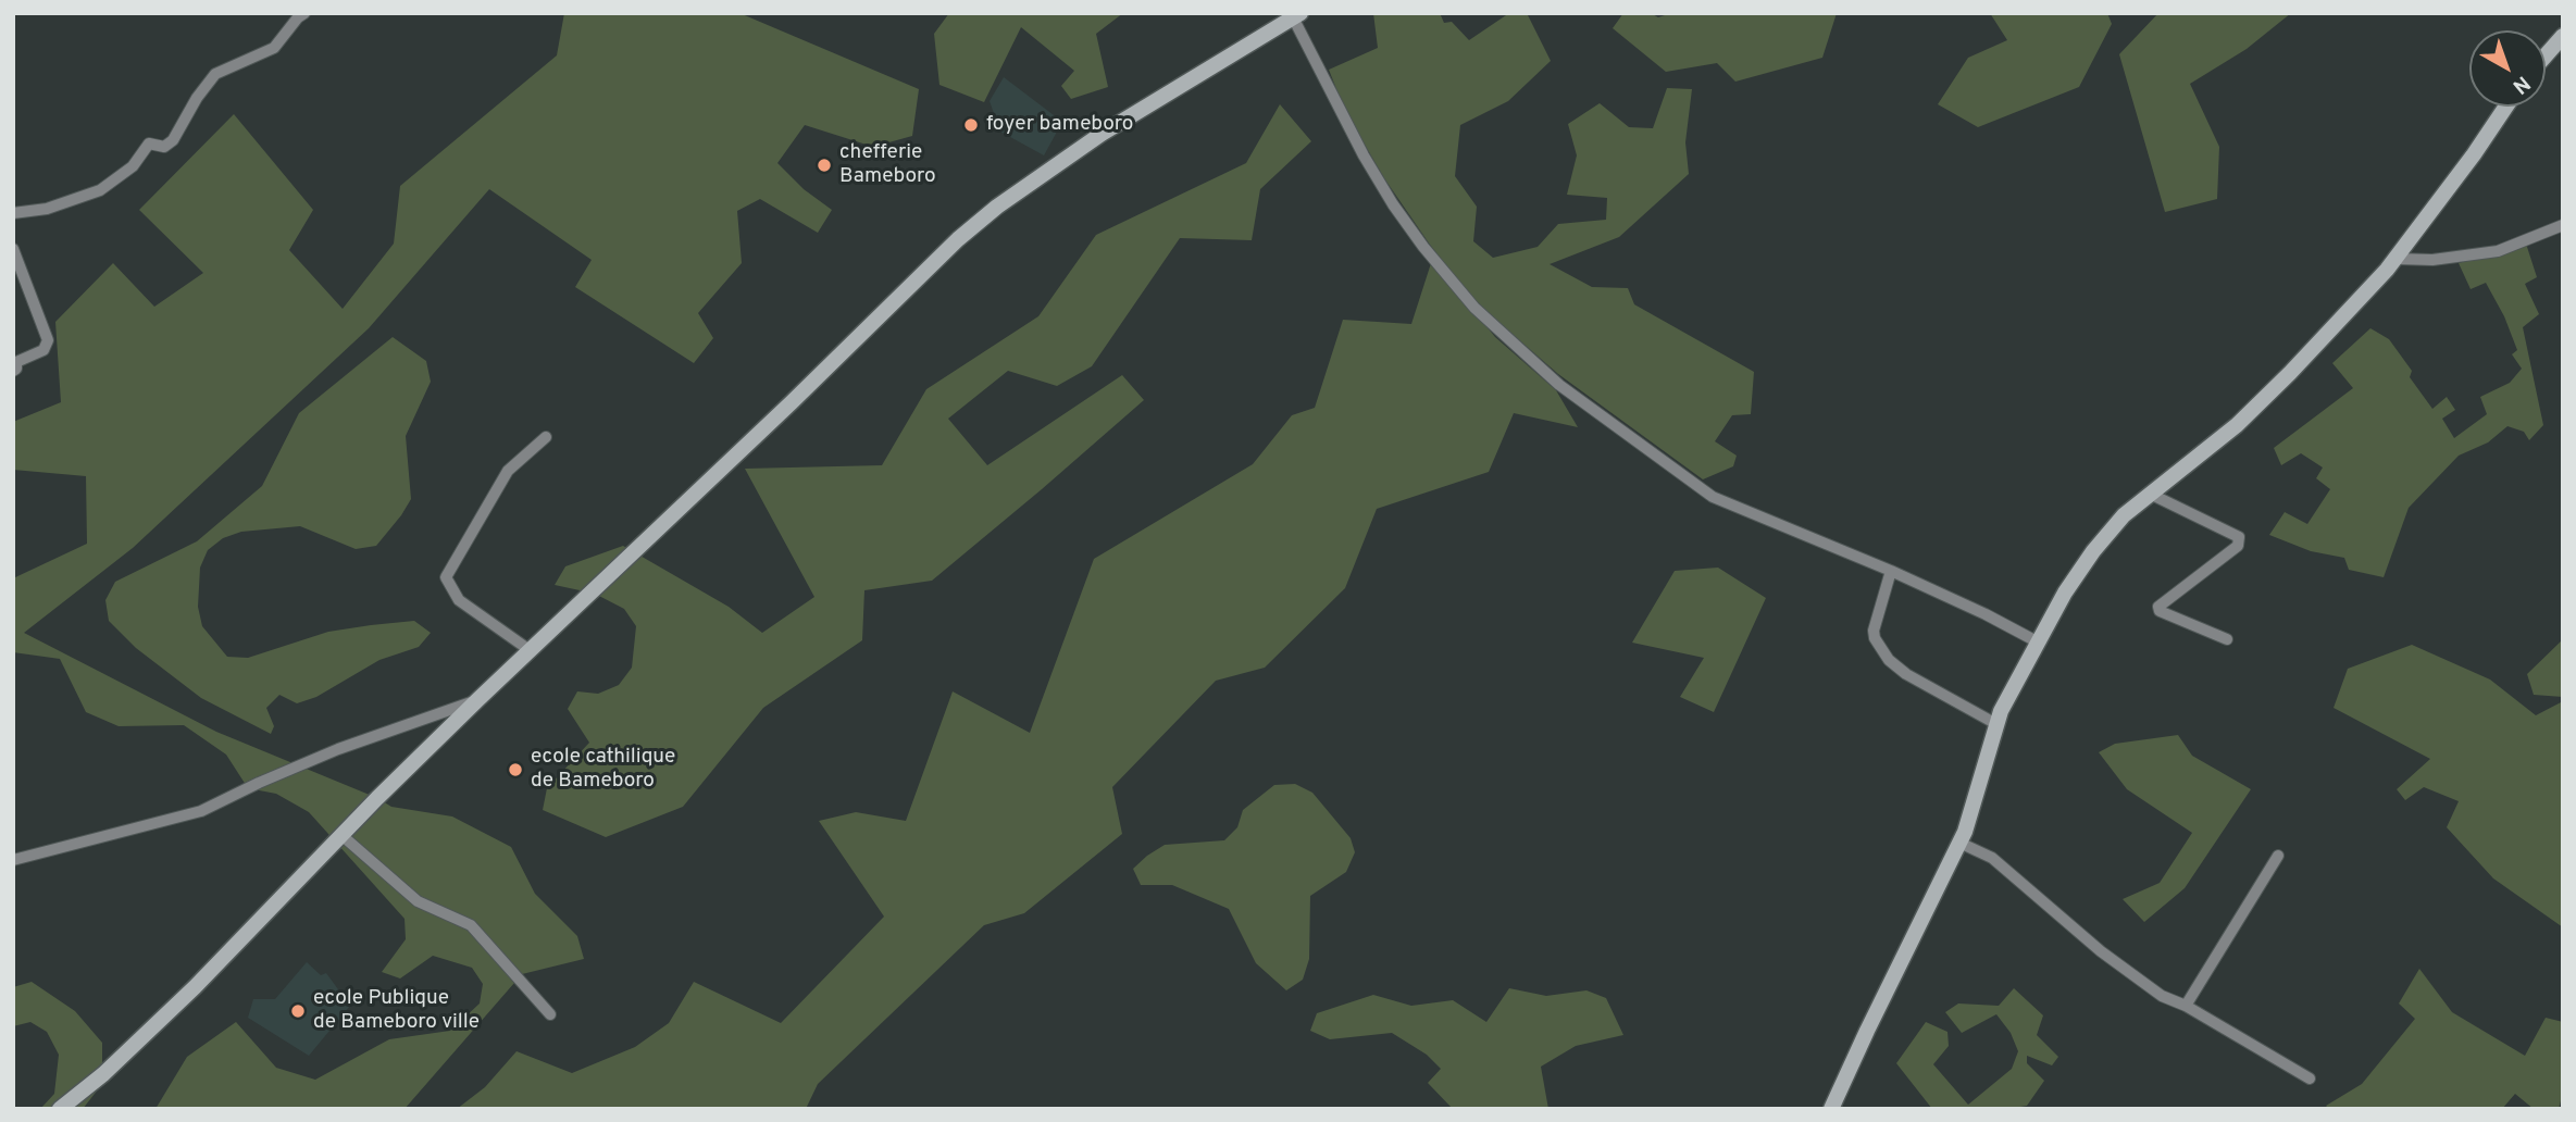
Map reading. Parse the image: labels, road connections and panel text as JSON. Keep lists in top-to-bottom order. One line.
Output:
{"places":["foyer bameboro","chefferie Bameboro","ecole cathilique de Bameboro","ecole Publique de Bameboro ville"],"north":"bottom right"}
